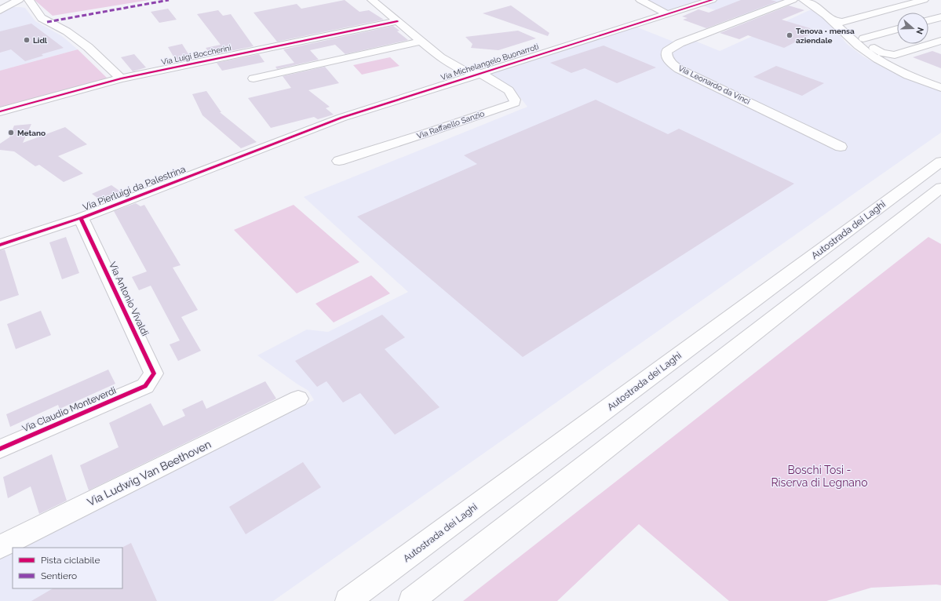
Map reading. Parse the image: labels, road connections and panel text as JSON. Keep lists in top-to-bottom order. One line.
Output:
{"streets":{"main road":["Via Luigi Boccherini","Via Michelangelo Buonarroti","Via Leonardo da Vinci","Via Raffaello Sanzio","Via Pierluigi da Palestrina","Autostrada dei Laghi","Via Antonio Vivaldi","Via Claudio Monteverdi","Via Ludwig Van Beethoven"]},"crossings":[["Via Michelangelo Buonarroti","Via Raffaello Sanzio"],["Via Michelangelo Buonarroti","Via Pierluigi da Palestrina"],["Via Pierluigi da Palestrina","Via Antonio Vivaldi"],["Via Antonio Vivaldi","Via Claudio Monteverdi"]],"parks":["Boschi Tosi - Riserva di Legnano"],"places":["Tenova • mensa aziendale","Lidl","Metano"],"legend":["Pista ciclabile","Sentiero"],"north":"right"}
